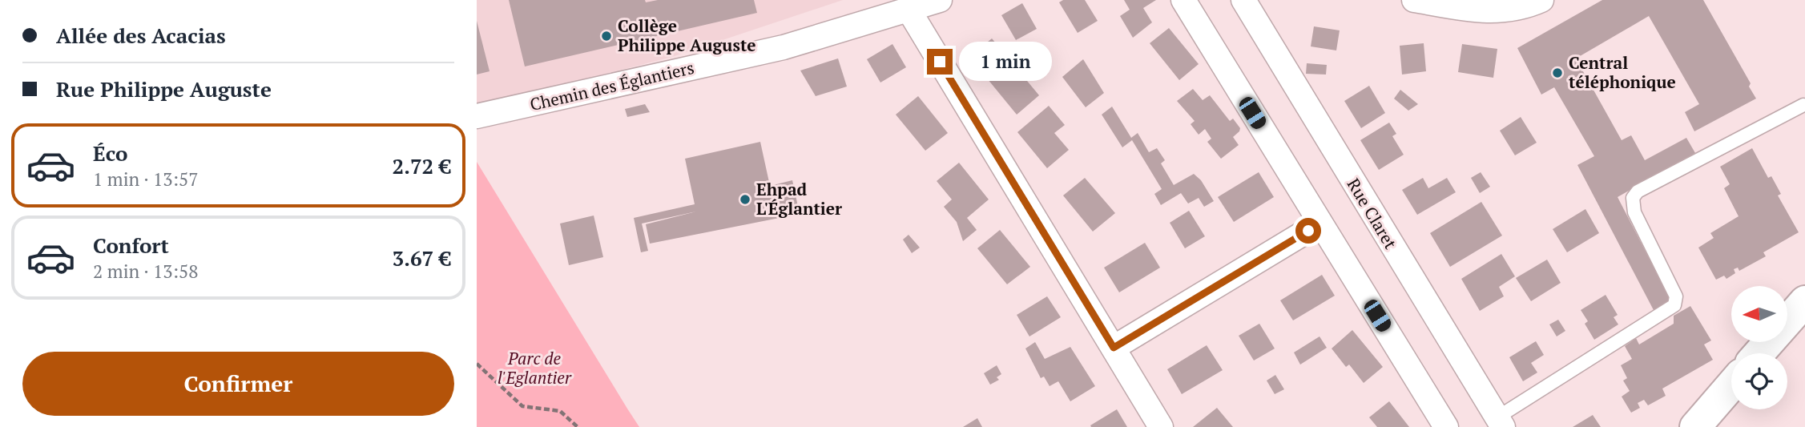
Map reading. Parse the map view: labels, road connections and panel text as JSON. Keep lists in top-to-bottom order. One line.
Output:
{"streets":{"street":["Chemin des Églantiers","Rue Claret"]},"parks":["Parc de l'Eglantier"],"places":["Collège Philippe Auguste","Central téléphonique","Ehpad L'Églantier"],"north":"left","page":{"banner":["Allée des Acacias","Rue Philippe Auguste"],"bubble":"1 min","list":[{"name":"Éco","note":"1 min · 13:57","value":"2.72 €"},{"name":"Confort","note":"2 min · 13:58","value":"3.67 €"}],"buttons":"Confirmer"}}
